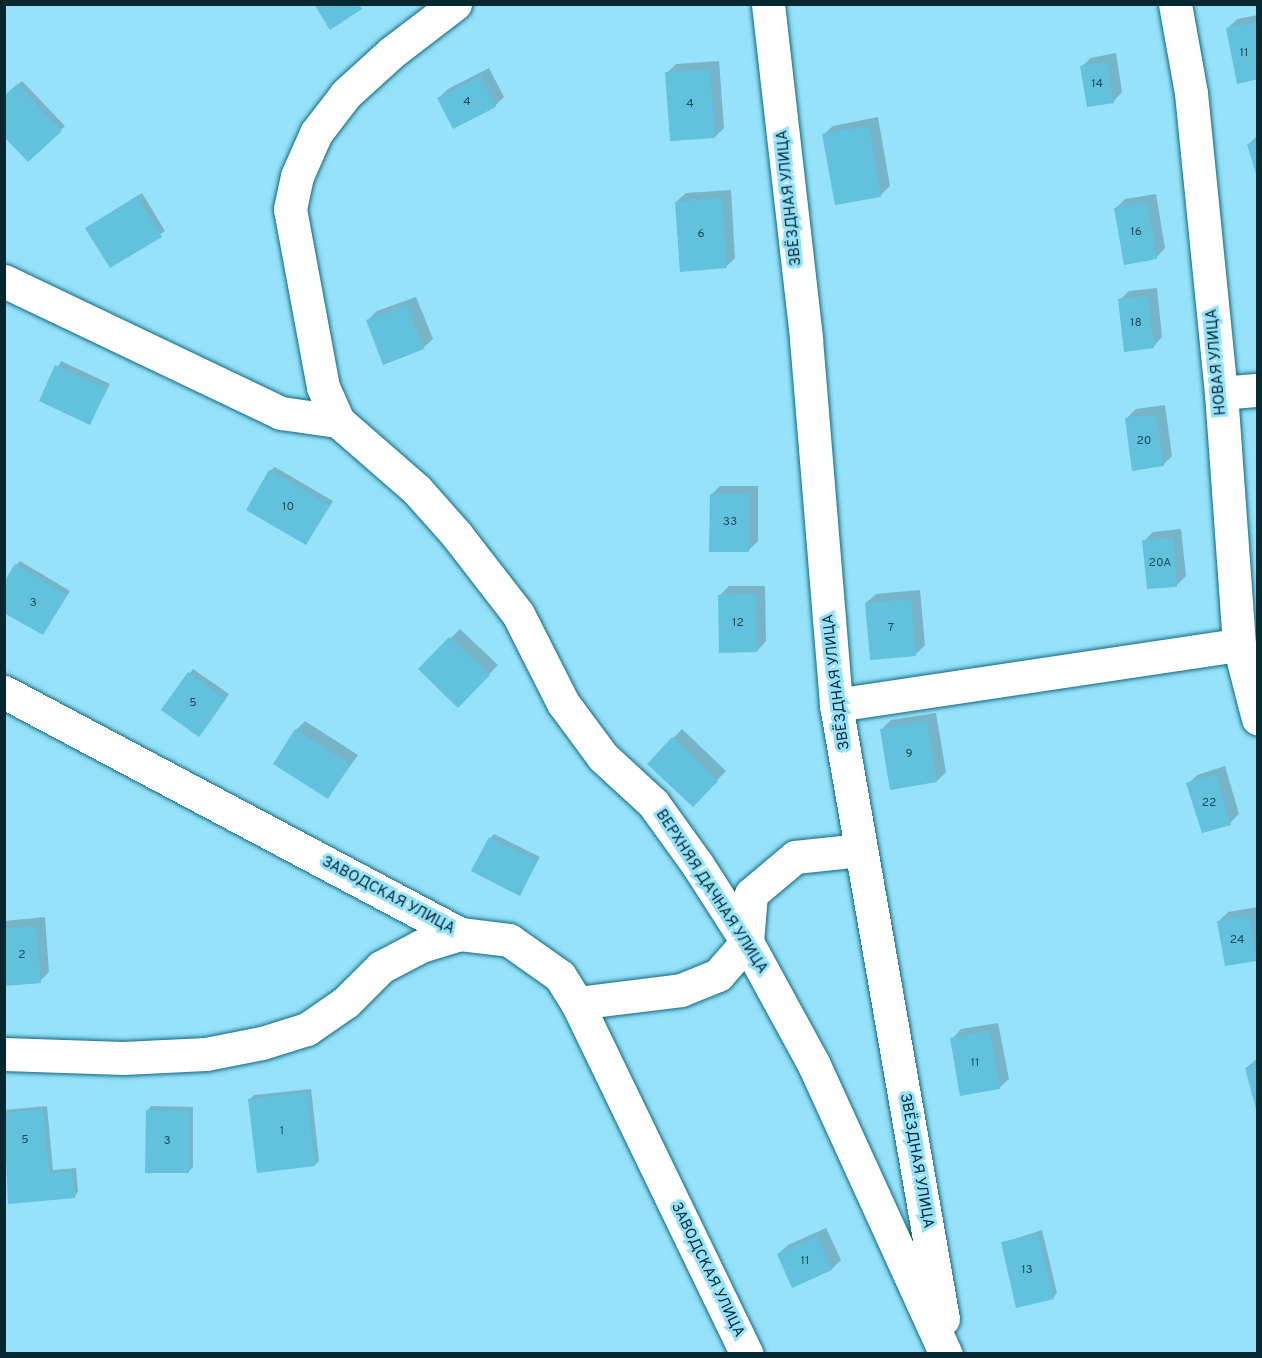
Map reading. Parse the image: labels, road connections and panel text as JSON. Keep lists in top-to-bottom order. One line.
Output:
{"streets":{"street":["ЗВЁЗДНАЯ УЛИЦА","НОВАЯ УЛИЦА","ВЕРХНЯЯ ДАЧНАЯ УЛИЦА","ЗАВОДСКАЯ УЛИЦА"]},"crossings":[["ЗВЁЗДНАЯ УЛИЦА","ВЕРХНЯЯ ДАЧНАЯ УЛИЦА"]],"house_numbers":["11","14","4","4","16","6","18","20","10","33","20А","3","12","7","5","9","22","24","2","11","1","5","3","11","13"]}
